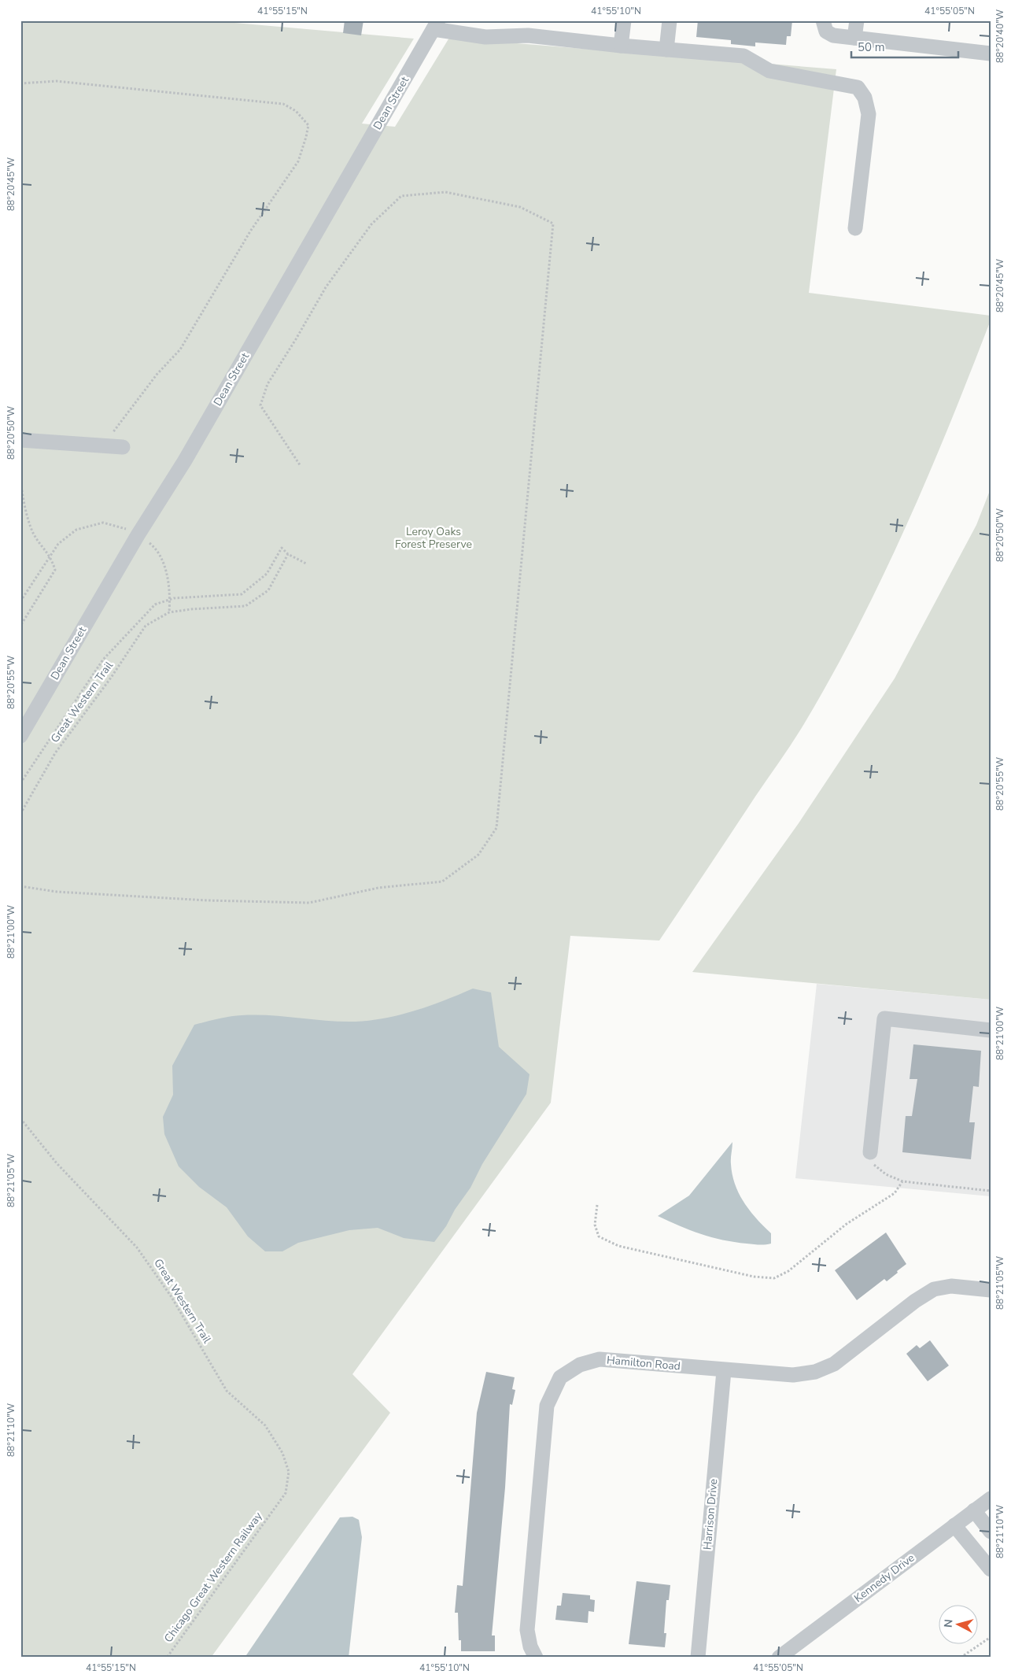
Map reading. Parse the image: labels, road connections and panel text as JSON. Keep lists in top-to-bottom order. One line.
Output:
{"streets":{"street":["Dean Street","Hamilton Road","Harrison Drive","Kennedy Drive"],"path":["Great Western Trail","Chicago Great Western Railway"]},"crossings":[["Great Western Trail","Chicago Great Western Railway"],["Hamilton Road","Harrison Drive"]],"parks":["Leroy Oaks Forest Preserve"],"scale_bar":"50 m","north":"left","coordinates":["41°55'15\"N","41°55'10\"N","41°55'05\"N","88°20'40\"W","88°20'45\"W","88°20'50\"W","88°20'55\"W","88°21'00\"W","88°21'05\"W","88°21'10\"W"]}
